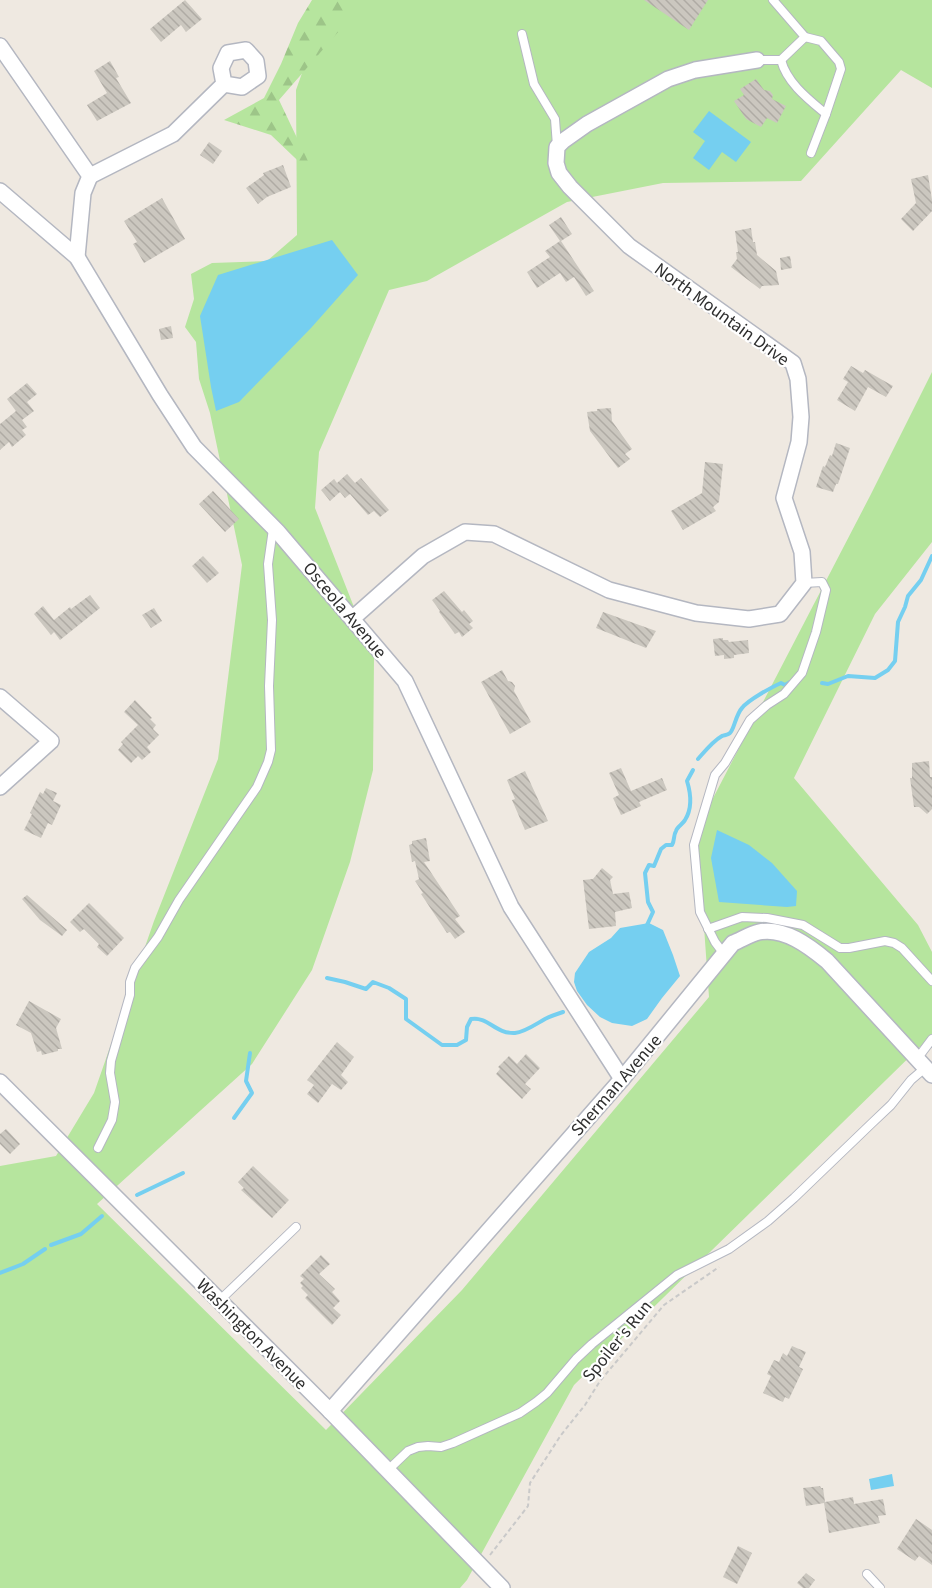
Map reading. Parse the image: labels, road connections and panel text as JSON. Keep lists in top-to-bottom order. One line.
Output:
{"streets":{"street":["North Mountain Drive","Osceola Avenue","Sherman Avenue","Washington Avenue"],"path":["Spoiler's Run"]},"crossings":[["Osceola Avenue","Sherman Avenue"],["Sherman Avenue","Washington Avenue"],["Washington Avenue","Spoiler's Run"]]}
